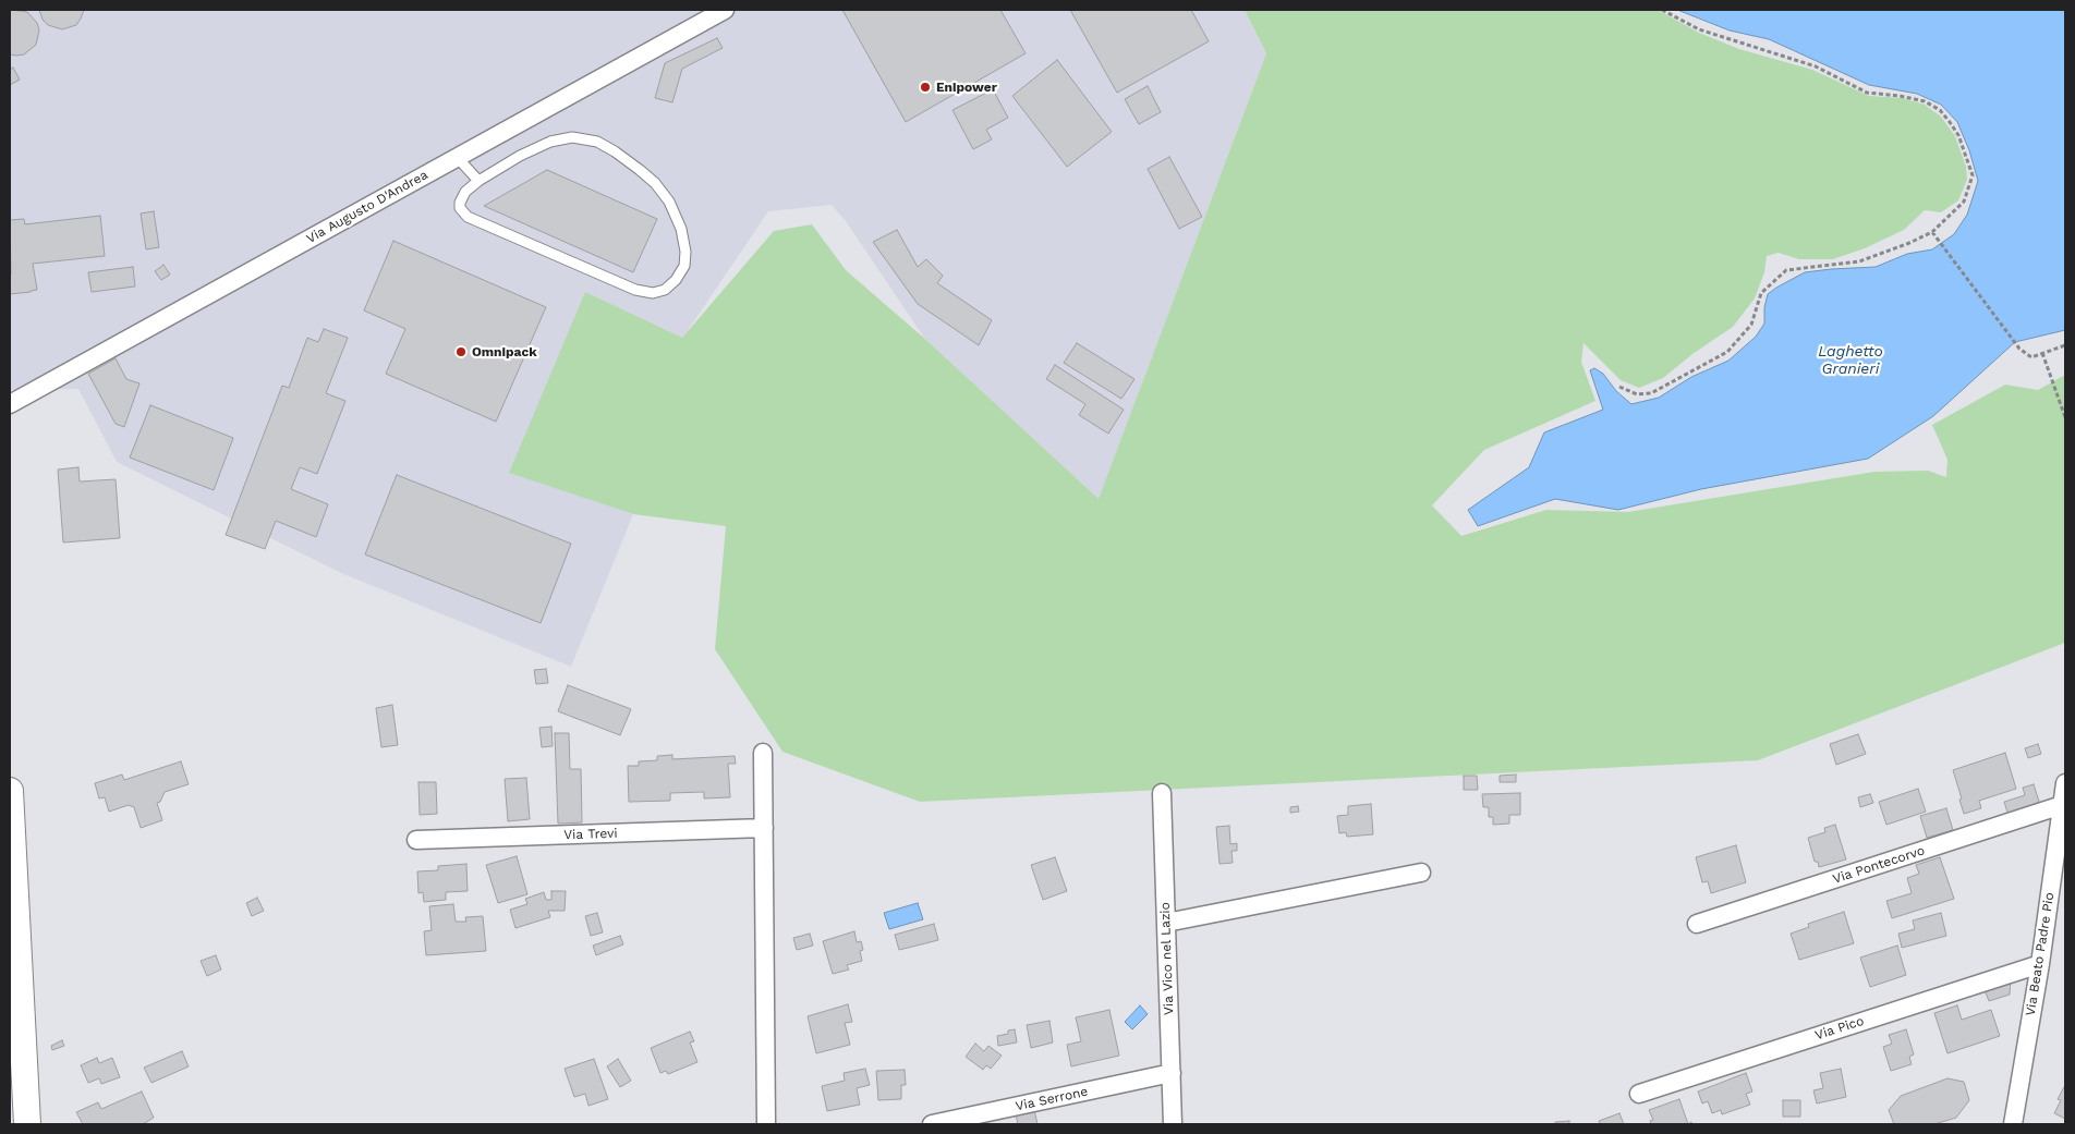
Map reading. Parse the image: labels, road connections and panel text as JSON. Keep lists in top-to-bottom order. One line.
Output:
{"streets":{"street":["Via Augusto D'Andrea","Via Trevi","Via Pontecorvo","Via Beato Padre Pio","Via Vico nel Lazio","Via Pico","Via Serrone"]},"crossings":[["Via Pontecorvo","Via Beato Padre Pio"],["Via Beato Padre Pio","Via Pico"],["Via Vico nel Lazio","Via Serrone"]],"water":["Laghetto Granieri"],"places":["Enipower","Omnipack"]}
